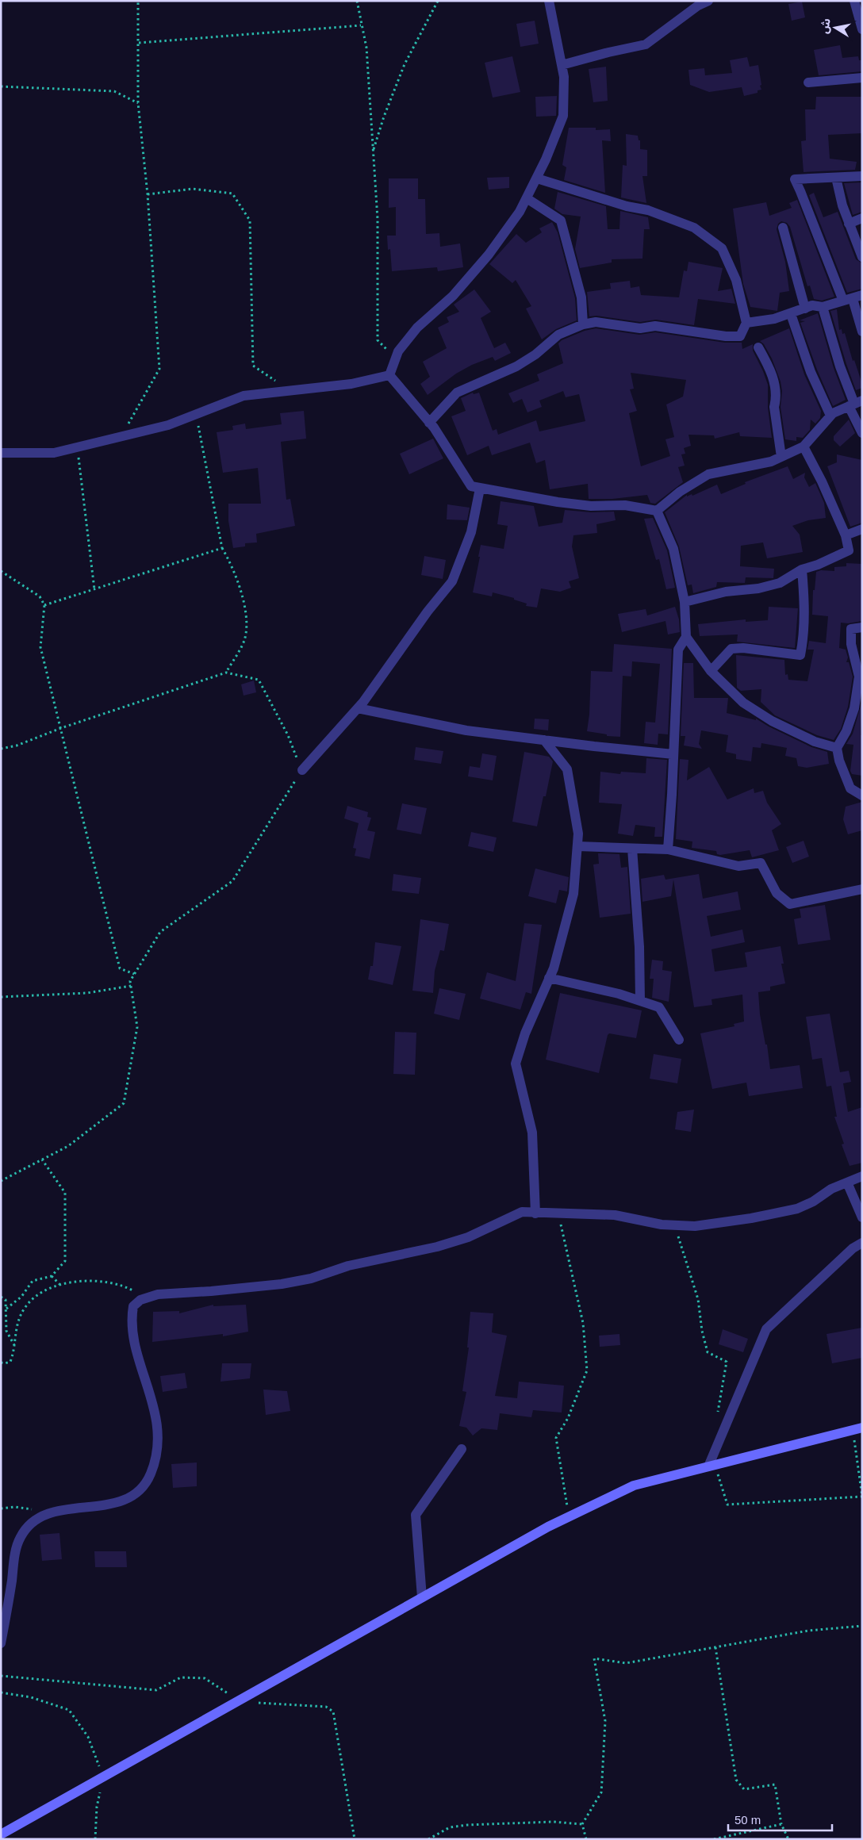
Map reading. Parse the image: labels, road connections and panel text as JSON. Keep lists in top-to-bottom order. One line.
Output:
{"scale_bar":"50 m","north":"left"}
